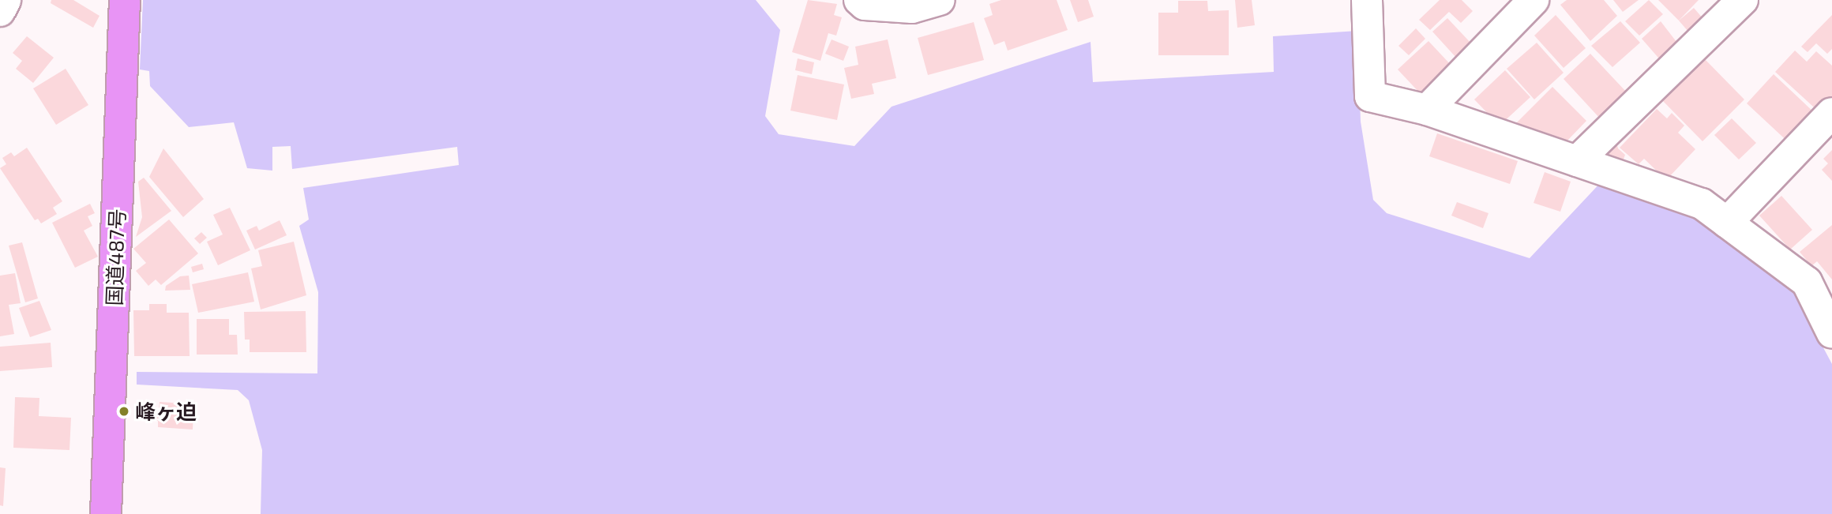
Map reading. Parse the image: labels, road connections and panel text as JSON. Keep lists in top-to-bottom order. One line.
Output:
{"streets":{"highway":["国道487号"]},"places":["峰ヶ迫"]}
